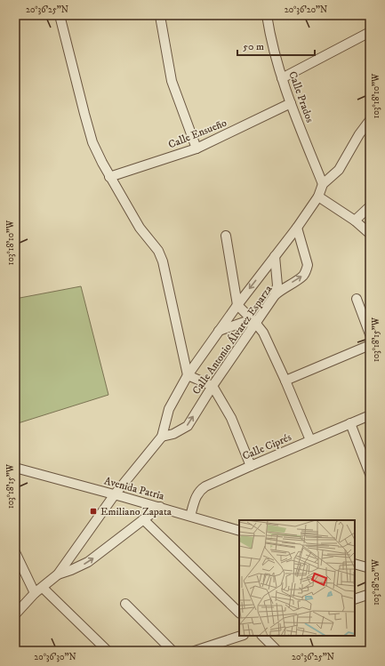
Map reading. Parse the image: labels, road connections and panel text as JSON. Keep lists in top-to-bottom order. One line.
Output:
{"streets":{"street":["Calle Prados","Calle Ensueño","Calle Antonio Álvarez Esparza","Calle Ciprés","Avenida Patria"]},"crossings":[["Calle Prados","Calle Ensueño"],["Calle Prados","Calle Antonio Álvarez Esparza"],["Calle Antonio Álvarez Esparza","Avenida Patria"],["Calle Ciprés","Avenida Patria"]],"places":{"transit":["Emiliano Zapata"]},"scale_bar":"50 m","coordinates":["20°36'25\"N","20°36'20\"N","103°18'10\"W","103°18'15\"W","103°18'20\"W","20°36'30\"N"]}
